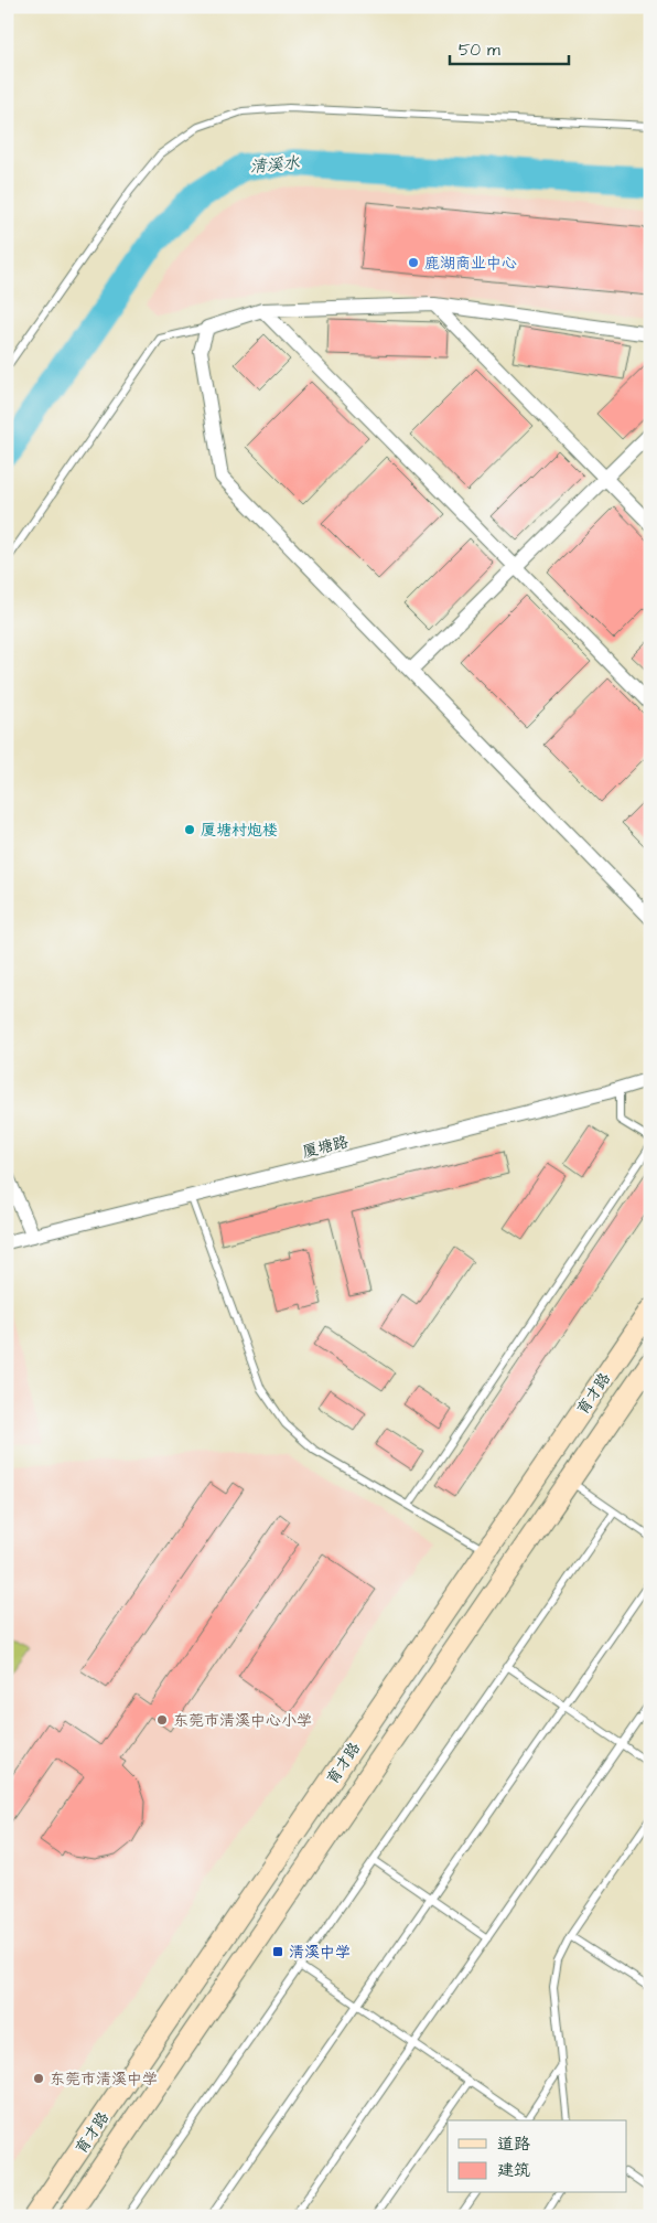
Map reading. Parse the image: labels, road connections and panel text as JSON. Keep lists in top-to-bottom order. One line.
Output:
{"streets":{"main road":["育才路"],"street":["厦塘路"]},"water":["清溪水"],"places":{"other":["鹿湖商业中心","厦塘村炮楼","东莞市清溪中心小学","东莞市清溪中学"],"transit":["清溪中学"]},"legend":["道路","建筑"],"scale_bar":"50 m"}
